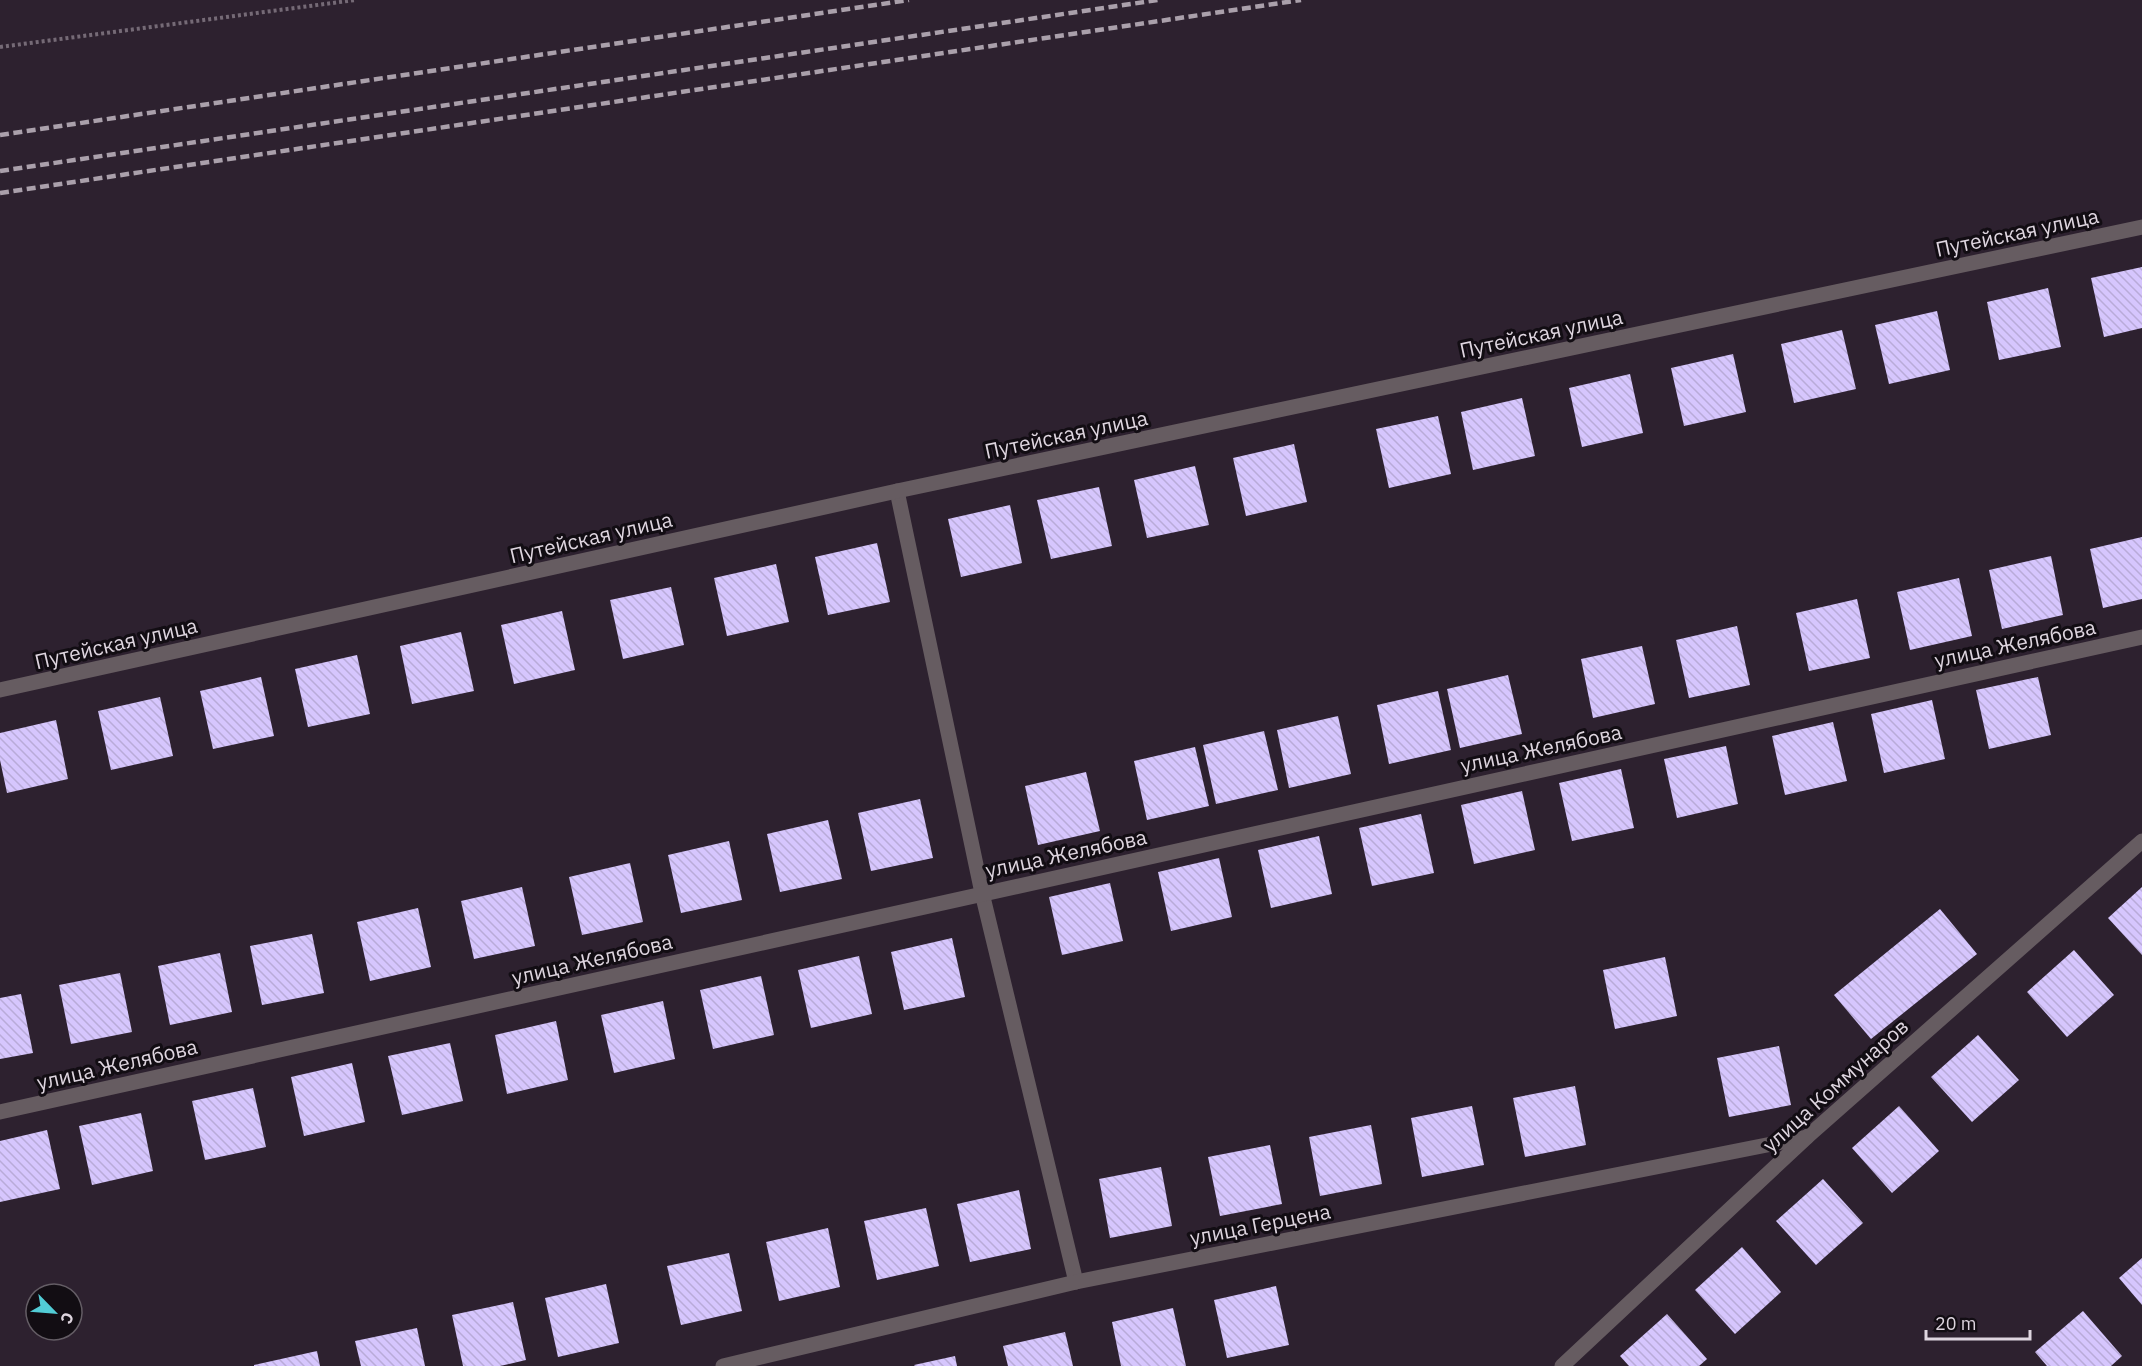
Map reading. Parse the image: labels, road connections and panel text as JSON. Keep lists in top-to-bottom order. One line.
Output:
{"streets":{"street":["Путейская улица","улица Желябова","улица Коммунаров","улица Герцена"]},"crossings":[["улица Коммунаров","улица Герцена"]],"scale_bar":"20 m","north":"bottom right"}
